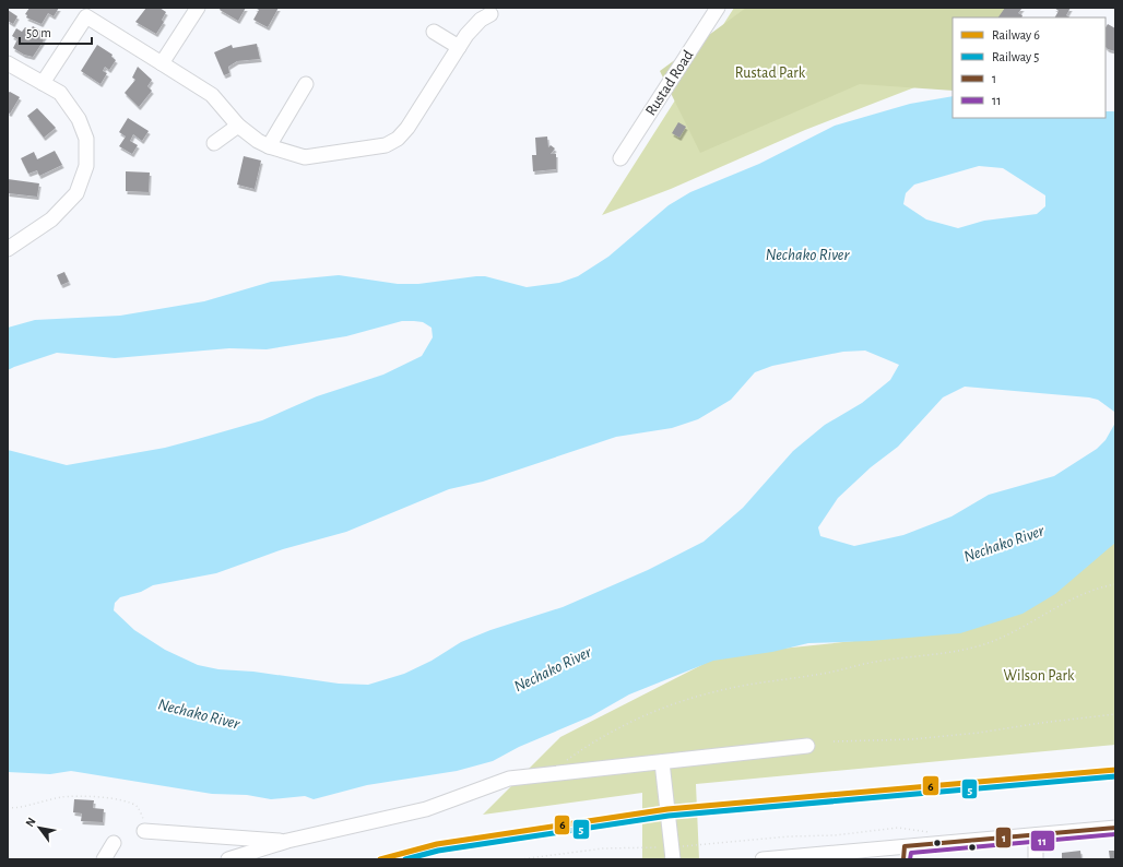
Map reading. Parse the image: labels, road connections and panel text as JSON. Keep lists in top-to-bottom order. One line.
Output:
{"streets":{"street":["Rustad Road"]},"water":["Nechako River"],"parks":["Rustad Park","Wilson Park"],"lines":["rail line 6","rail line 5","transit line 1","transit line 11"],"legend":["Railway 6","Railway 5","1","11"],"scale_bar":"50 m","north":"top left"}
